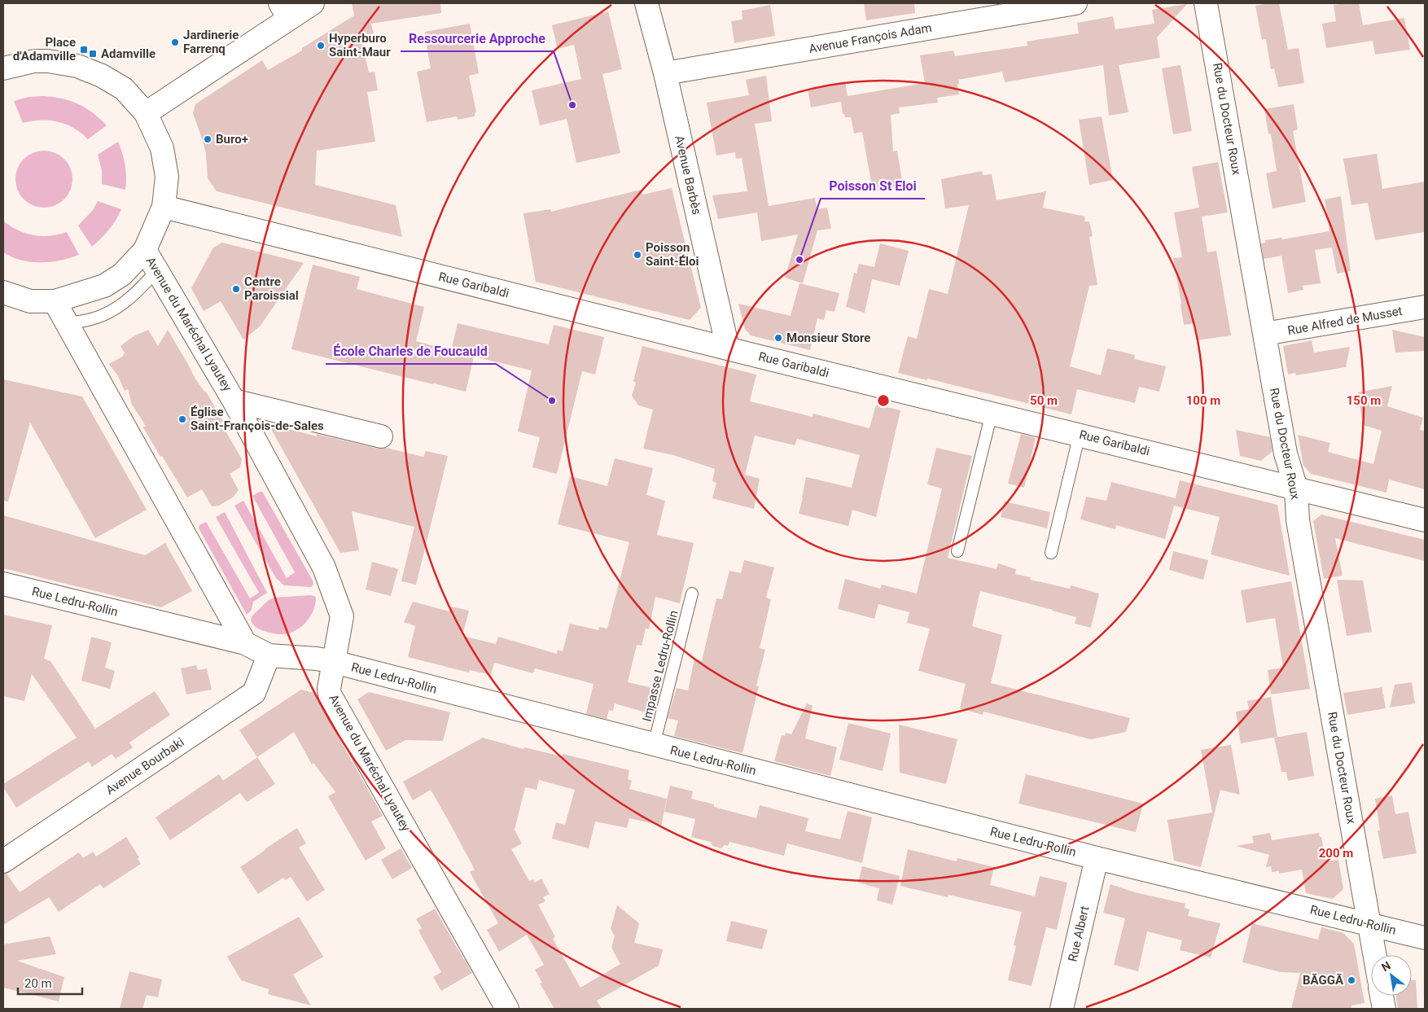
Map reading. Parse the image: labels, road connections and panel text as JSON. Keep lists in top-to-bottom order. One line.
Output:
{"streets":{"street":["Avenue François Adam","Rue du Docteur Roux","Avenue Barbès","Rue Garibaldi","Rue Alfred de Musset","Avenue du Maréchal Lyautey","Rue Ledru-Rollin","Avenue Bourbaki","Rue Albert"],"lane":["Impasse Ledru-Rollin"]},"crossings":[["Avenue François Adam","Avenue Barbès"],["Rue du Docteur Roux","Rue Garibaldi"],["Rue du Docteur Roux","Rue Alfred de Musset"],["Rue du Docteur Roux","Rue Ledru-Rollin"],["Avenue Barbès","Rue Garibaldi"],["Avenue du Maréchal Lyautey","Rue Ledru-Rollin"],["Rue Ledru-Rollin","Impasse Ledru-Rollin"],["Rue Ledru-Rollin","Avenue Bourbaki"],["Rue Ledru-Rollin","Rue Albert"]],"places":{"other":["Jardinerie Farrenq","Hyperburo Saint-Maur","Ressourcerie Approche","Buro+","Poisson Saint-Éloi","Poisson St Eloi","Centre Paroissial","Monsieur Store","École Charles de Foucauld","Église Saint-François-de-Sales","BĀGGĀ"],"transit":["Place d'Adamville","Adamville"]},"scale_bar":"20 m","north":"top left","rings":["50 m","100 m","150 m","200 m"]}
